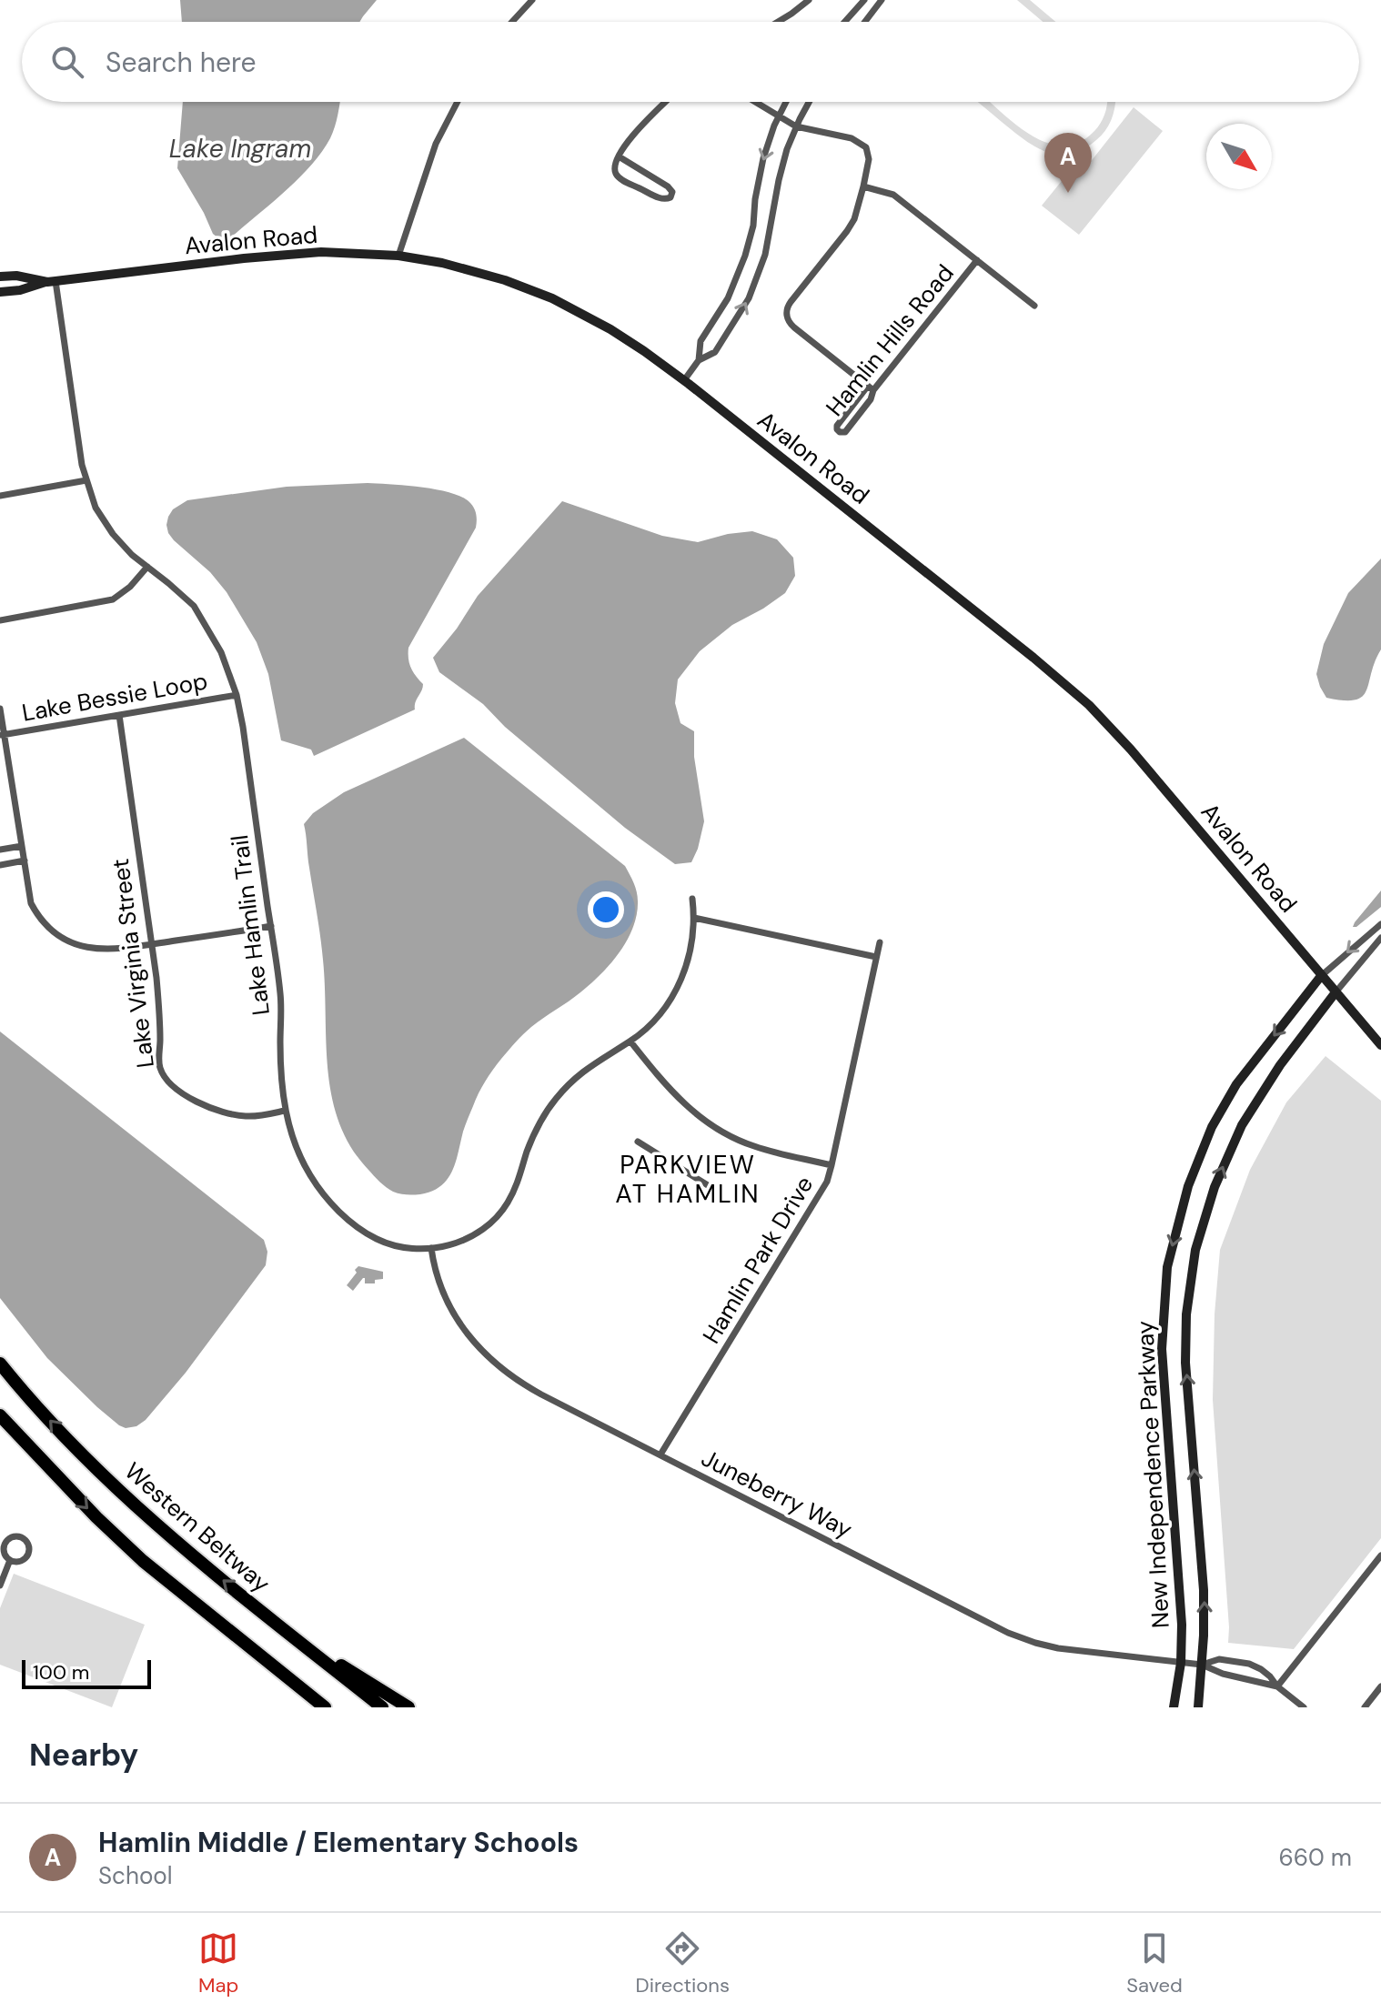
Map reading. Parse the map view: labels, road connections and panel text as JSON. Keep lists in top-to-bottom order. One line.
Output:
{"streets":{"highway":["Western Beltway"],"main road":["Avalon Road","New Independence Parkway"],"street":["Hamlin Hills Road","Lake Bessie Loop","Lake Hamlin Trail","Lake Virginia Street","Hamlin Park Drive","Juneberry Way"]},"crossings":[["Avalon Road","Lake Hamlin Trail"],["Avalon Road","New Independence Parkway"],["Lake Bessie Loop","Lake Hamlin Trail"],["Lake Bessie Loop","Lake Virginia Street"],["Lake Hamlin Trail","Lake Virginia Street"],["Lake Hamlin Trail","Juneberry Way"],["Hamlin Park Drive","Juneberry Way"],["New Independence Parkway","Juneberry Way"]],"districts":["PARKVIEW AT HAMLIN"],"water":["Lake Ingram"],"scale_bar":"100 m","north":"bottom right","page":{"search":"Search here","pins":"A","scale":"100 m","heading":"Nearby","list":[{"mark":"A","name":"Hamlin Middle / Elementary Schools","note":"School","value":"660 m"}],"nav":["Map","Directions","Saved"]}}
